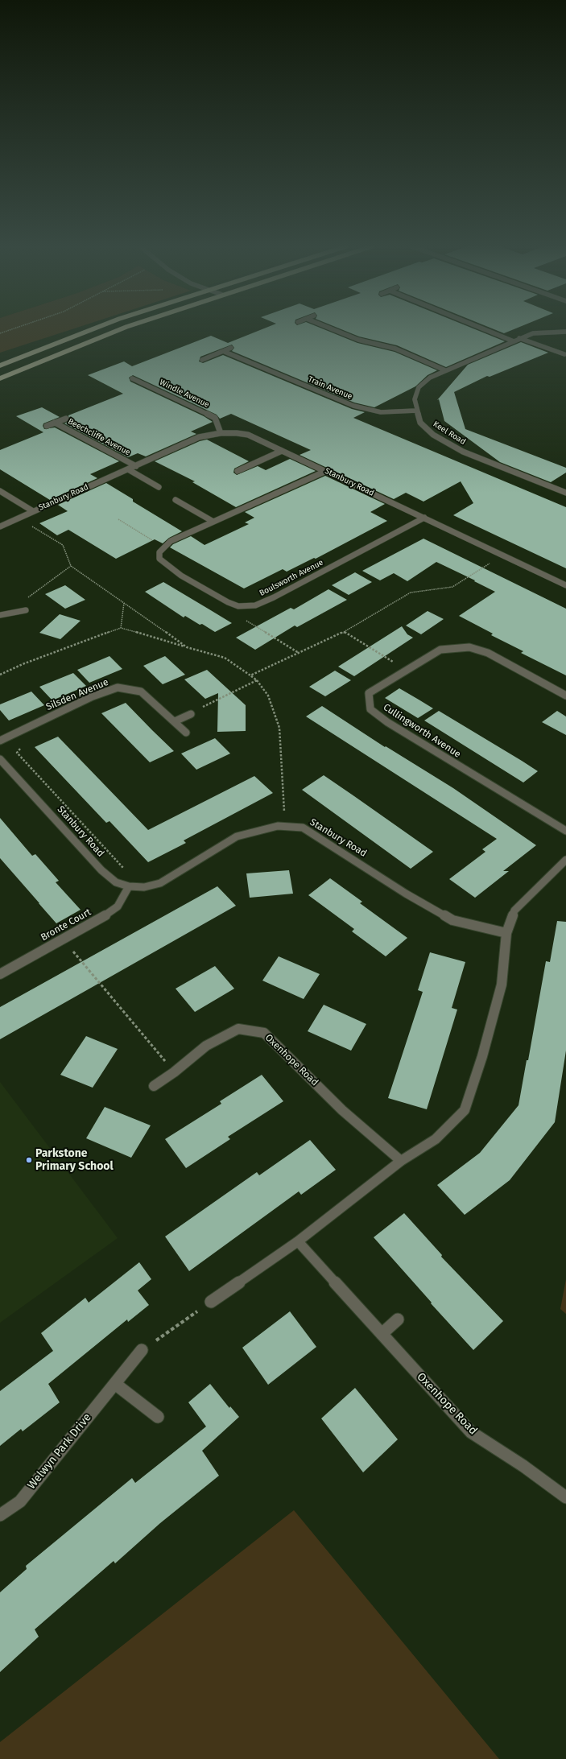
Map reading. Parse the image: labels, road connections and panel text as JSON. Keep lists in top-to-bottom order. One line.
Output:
{"streets":{"street":["Train Avenue","Windle Avenue","Keel Road","Beechcliffe Avenue","Stanbury Road","Boulsworth Avenue","Silsden Avenue","Cullingworth Avenue","Bronte Court","Oxenhope Road","Welwyn Park Drive"]},"crossings":[["Train Avenue","Keel Road"],["Windle Avenue","Stanbury Road"],["Beechcliffe Avenue","Stanbury Road"],["Stanbury Road","Boulsworth Avenue"],["Stanbury Road","Bronte Court"]],"places":["Parkstone Primary School"]}
